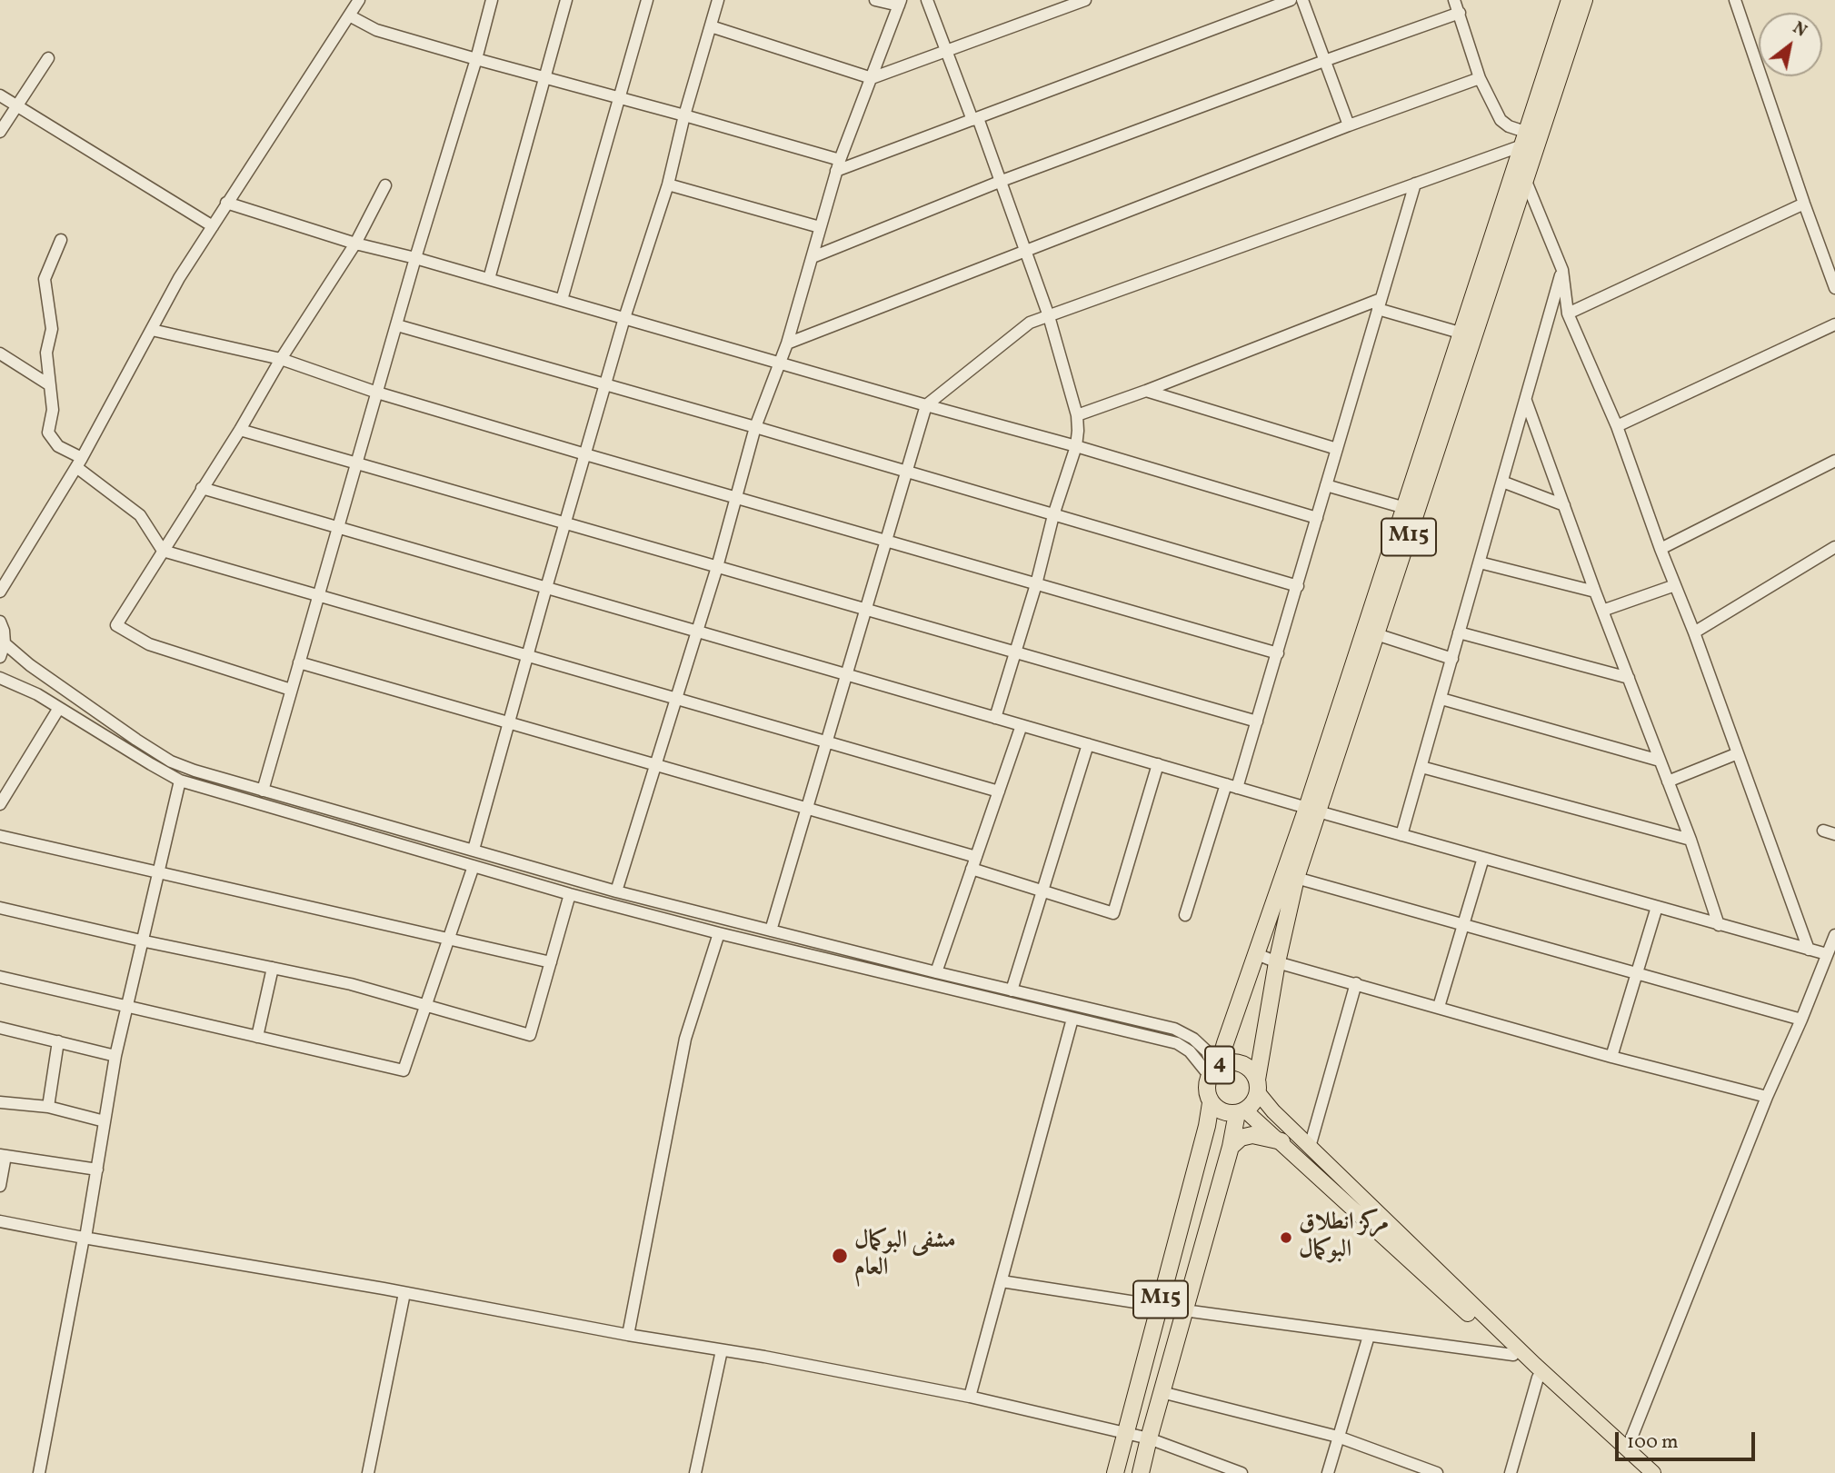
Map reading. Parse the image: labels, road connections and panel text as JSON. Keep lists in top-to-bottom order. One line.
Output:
{"streets":{"highway":["M15","4"]},"crossings":[["M15","4"]],"places":["مركز انطلاق البوكمال","مشفى البوكمال العام"],"scale_bar":"100 m","north":"top right"}
